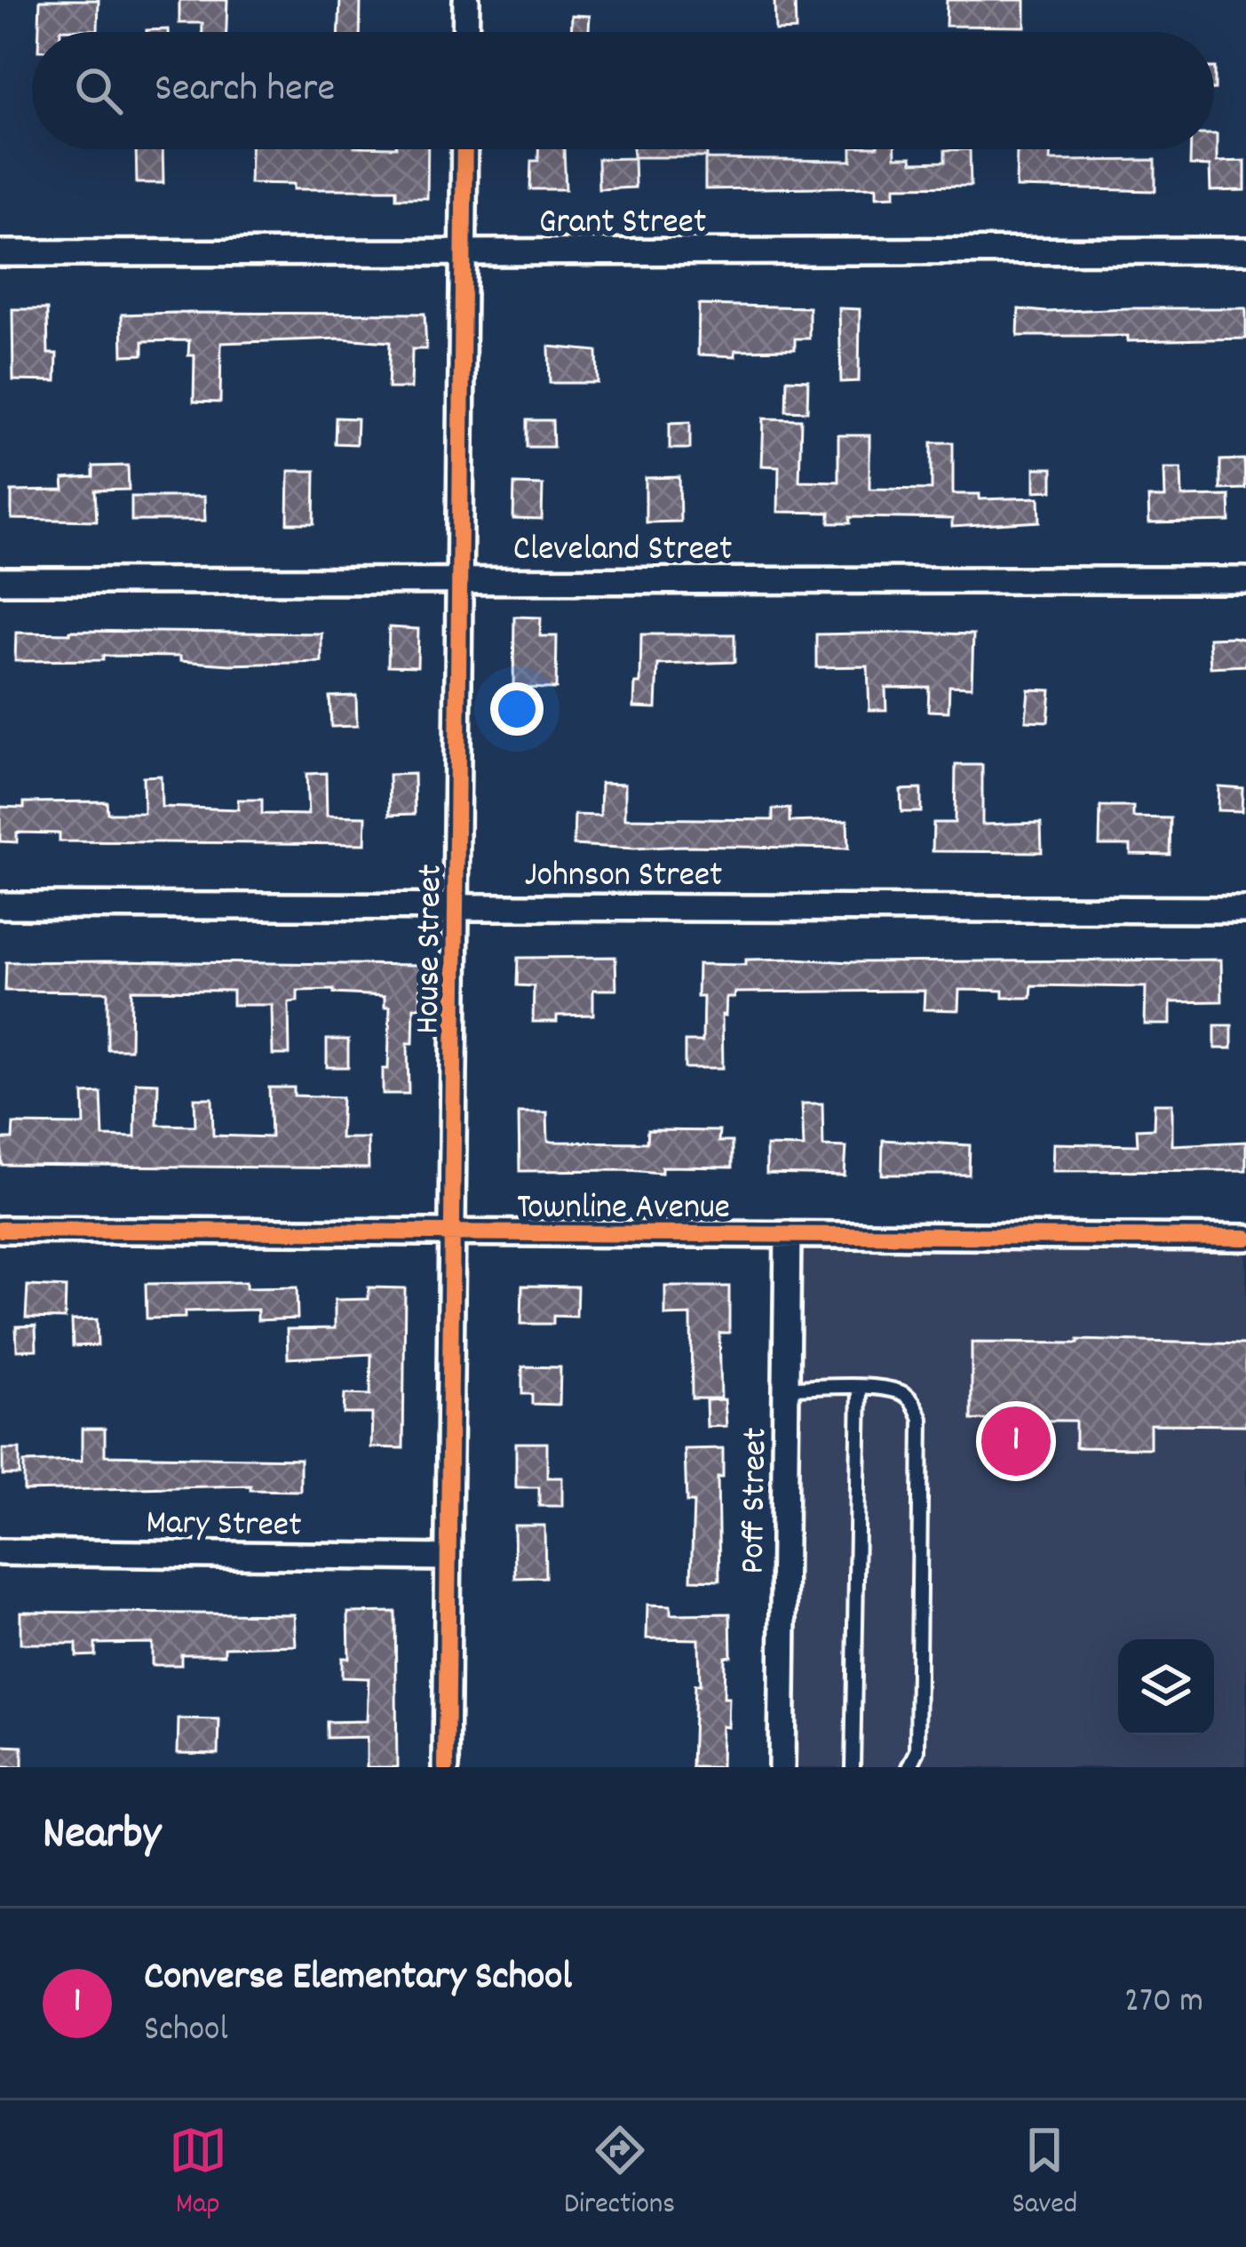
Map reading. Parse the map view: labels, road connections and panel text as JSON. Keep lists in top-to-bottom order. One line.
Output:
{"streets":{"street":["Grant Street","Cleveland Street","Johnson Street","House Street","Townline Avenue","Poff Street","Mary Street"]},"crossings":[["Grant Street","House Street"],["Cleveland Street","House Street"],["Johnson Street","House Street"],["House Street","Townline Avenue"],["House Street","Mary Street"],["Townline Avenue","Poff Street"]],"page":{"search":"Search here","pins":"1","heading":"Nearby","list":[{"mark":"1","name":"Converse Elementary School","note":"School","value":"270 m"}],"nav":["Map","Directions","Saved"]}}
